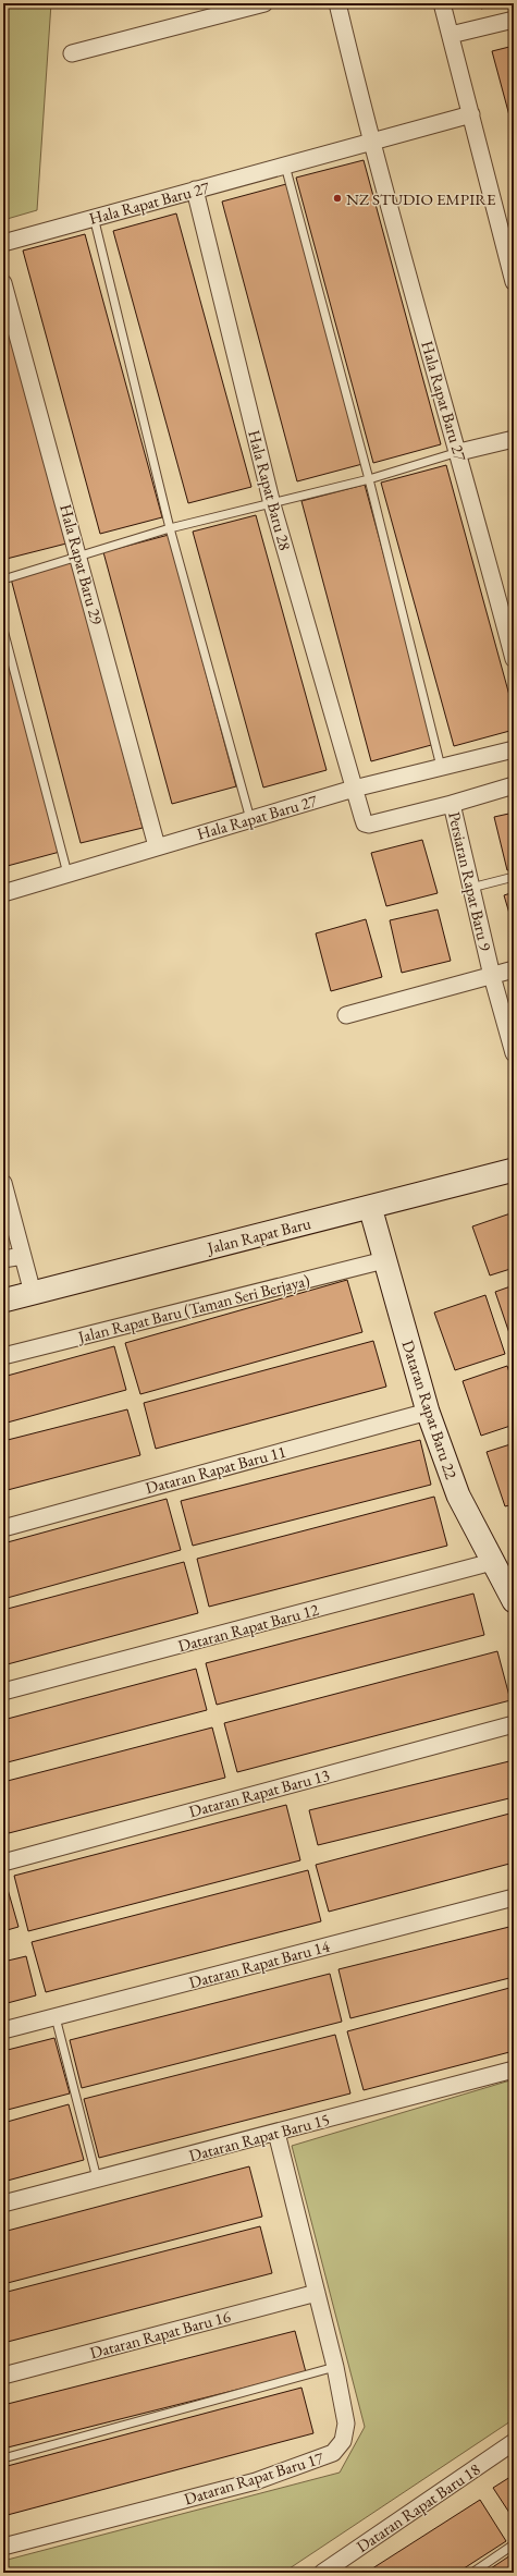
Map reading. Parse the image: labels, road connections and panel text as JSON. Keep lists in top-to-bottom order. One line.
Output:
{"streets":{"street":["Hala Rapat Baru 27","Hala Rapat Baru 28","Hala Rapat Baru 29","Persiaran Rapat Baru 9","Jalan Rapat Baru","Jalan Rapat Baru (Taman Seri Berjaya)","Dataran Rapat Baru 22","Dataran Rapat Baru 11","Dataran Rapat Baru 12","Dataran Rapat Baru 13","Dataran Rapat Baru 14","Dataran Rapat Baru 15","Dataran Rapat Baru 16","Dataran Rapat Baru 17","Dataran Rapat Baru 18"]},"crossings":[["Hala Rapat Baru 27","Hala Rapat Baru 28"],["Hala Rapat Baru 27","Hala Rapat Baru 29"],["Hala Rapat Baru 27","Persiaran Rapat Baru 9"],["Hala Rapat Baru 28","Persiaran Rapat Baru 9"],["Jalan Rapat Baru","Dataran Rapat Baru 22"],["Jalan Rapat Baru (Taman Seri Berjaya)","Dataran Rapat Baru 22"],["Dataran Rapat Baru 22","Dataran Rapat Baru 11"],["Dataran Rapat Baru 22","Dataran Rapat Baru 12"],["Dataran Rapat Baru 15","Dataran Rapat Baru 17"],["Dataran Rapat Baru 16","Dataran Rapat Baru 17"]],"places":["NZ STUDIO EMPIRE"]}
